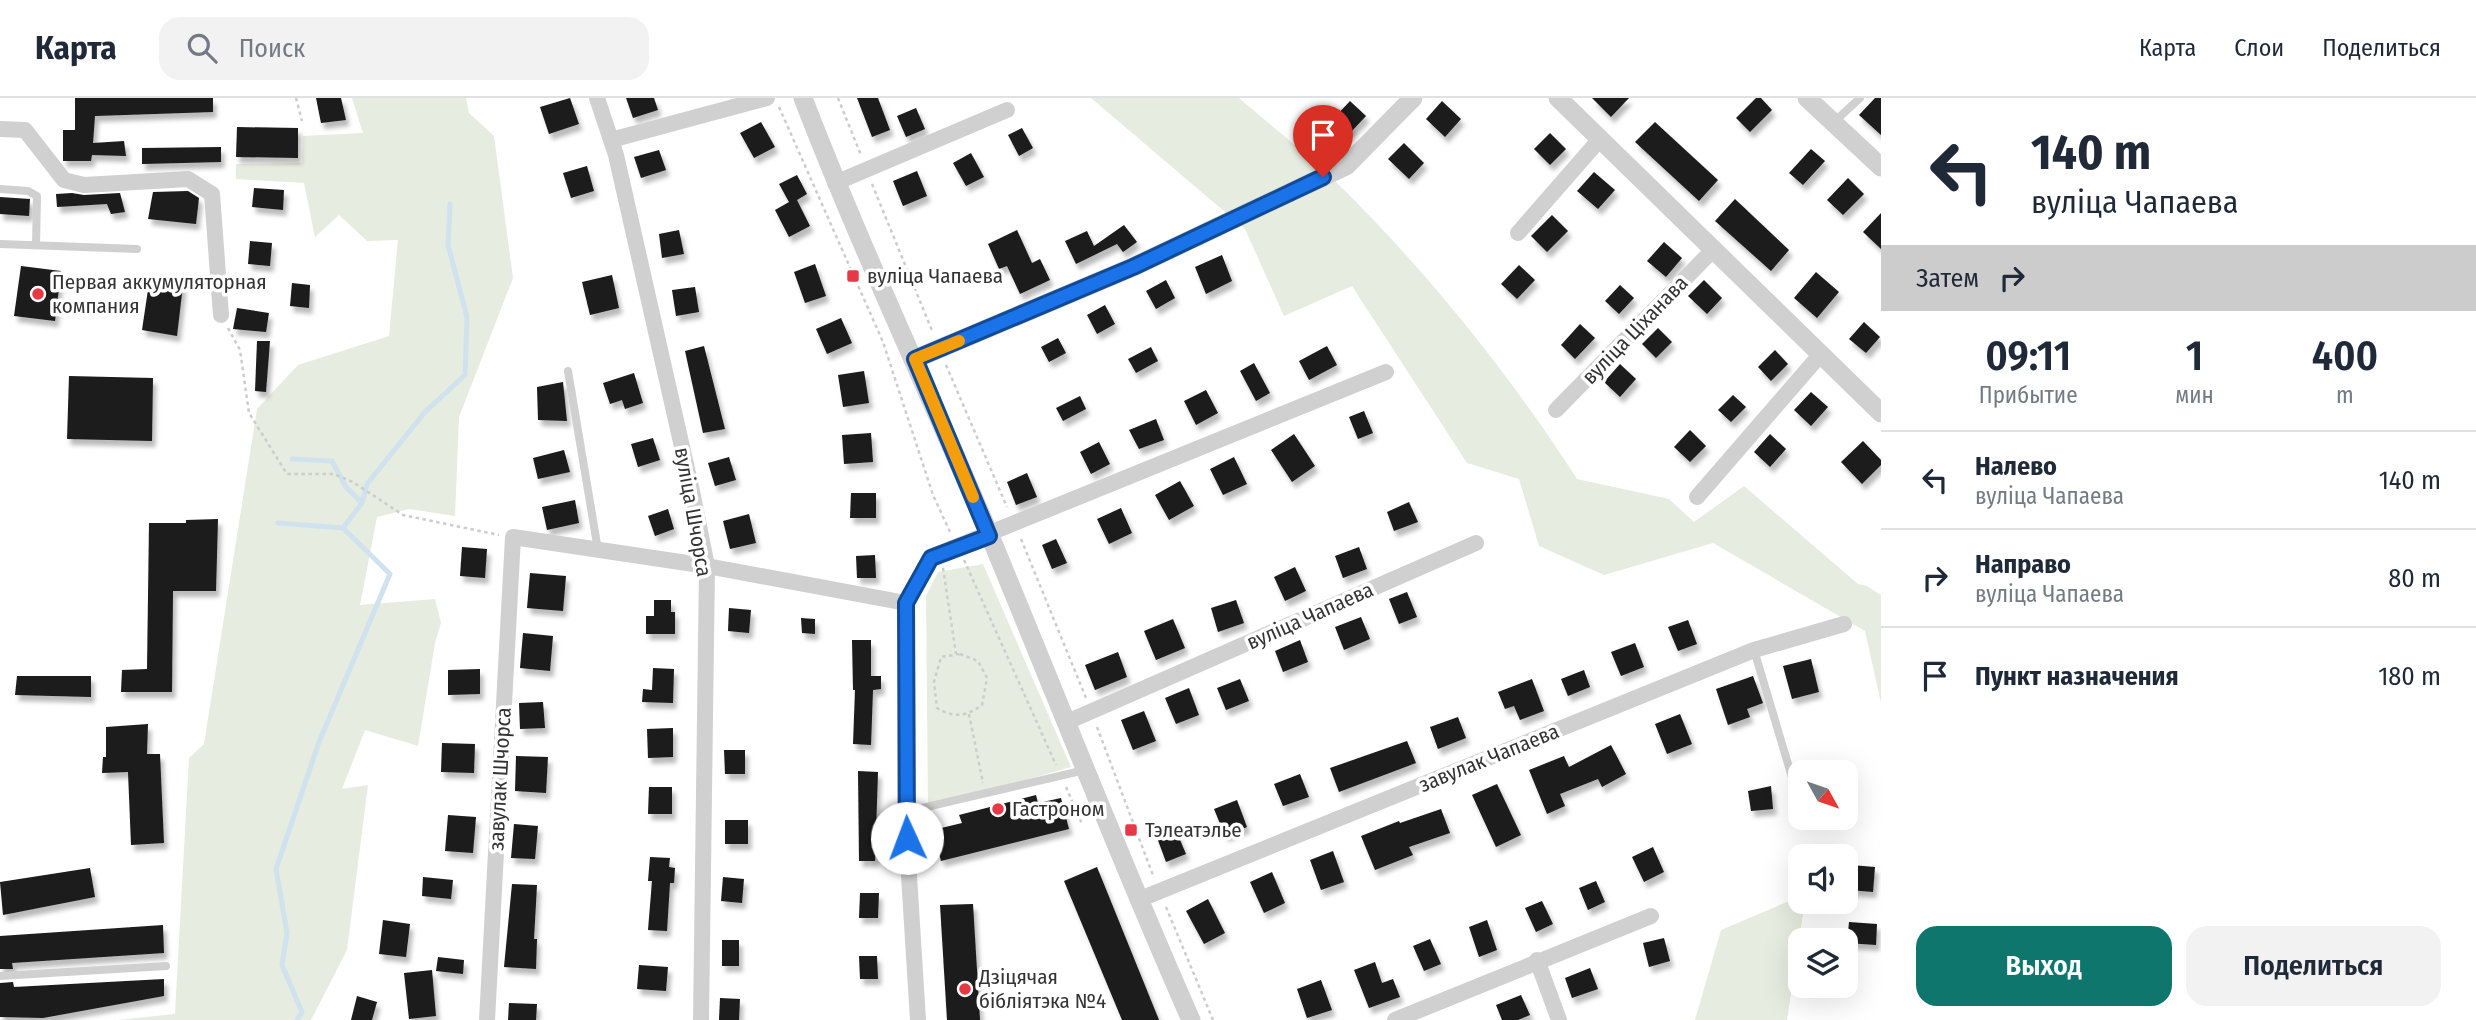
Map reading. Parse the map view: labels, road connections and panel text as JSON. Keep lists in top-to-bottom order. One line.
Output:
{"streets":{"street":["вуліца Ціханава","вуліца Шчорса","вуліца Чапаева","завулак Чапаева","завулак Шчорса"]},"places":{"transit":["вуліца Чапаева","Тэлеатэлье"],"other":["Первая аккумуляторная компания","Гастроном","Дзіцячая бібліятэка №4"]},"north":"bottom right","page":{"header":"Карта","search":"Поиск","nav":["Карта","Слои","Поделиться"],"turn":["140 m","вуліца Чапаева"],"then":"Затем","eta":["09:11","Прибытие","1","мин","400","m"],"list":[{"name":"Налево","note":"вуліца Чапаева","value":"140 m"},{"name":"Направо","note":"вуліца Чапаева","value":"80 m"},{"name":"Пункт назначения","value":"180 m"}],"buttons":["Выход","Поделиться"]}}
